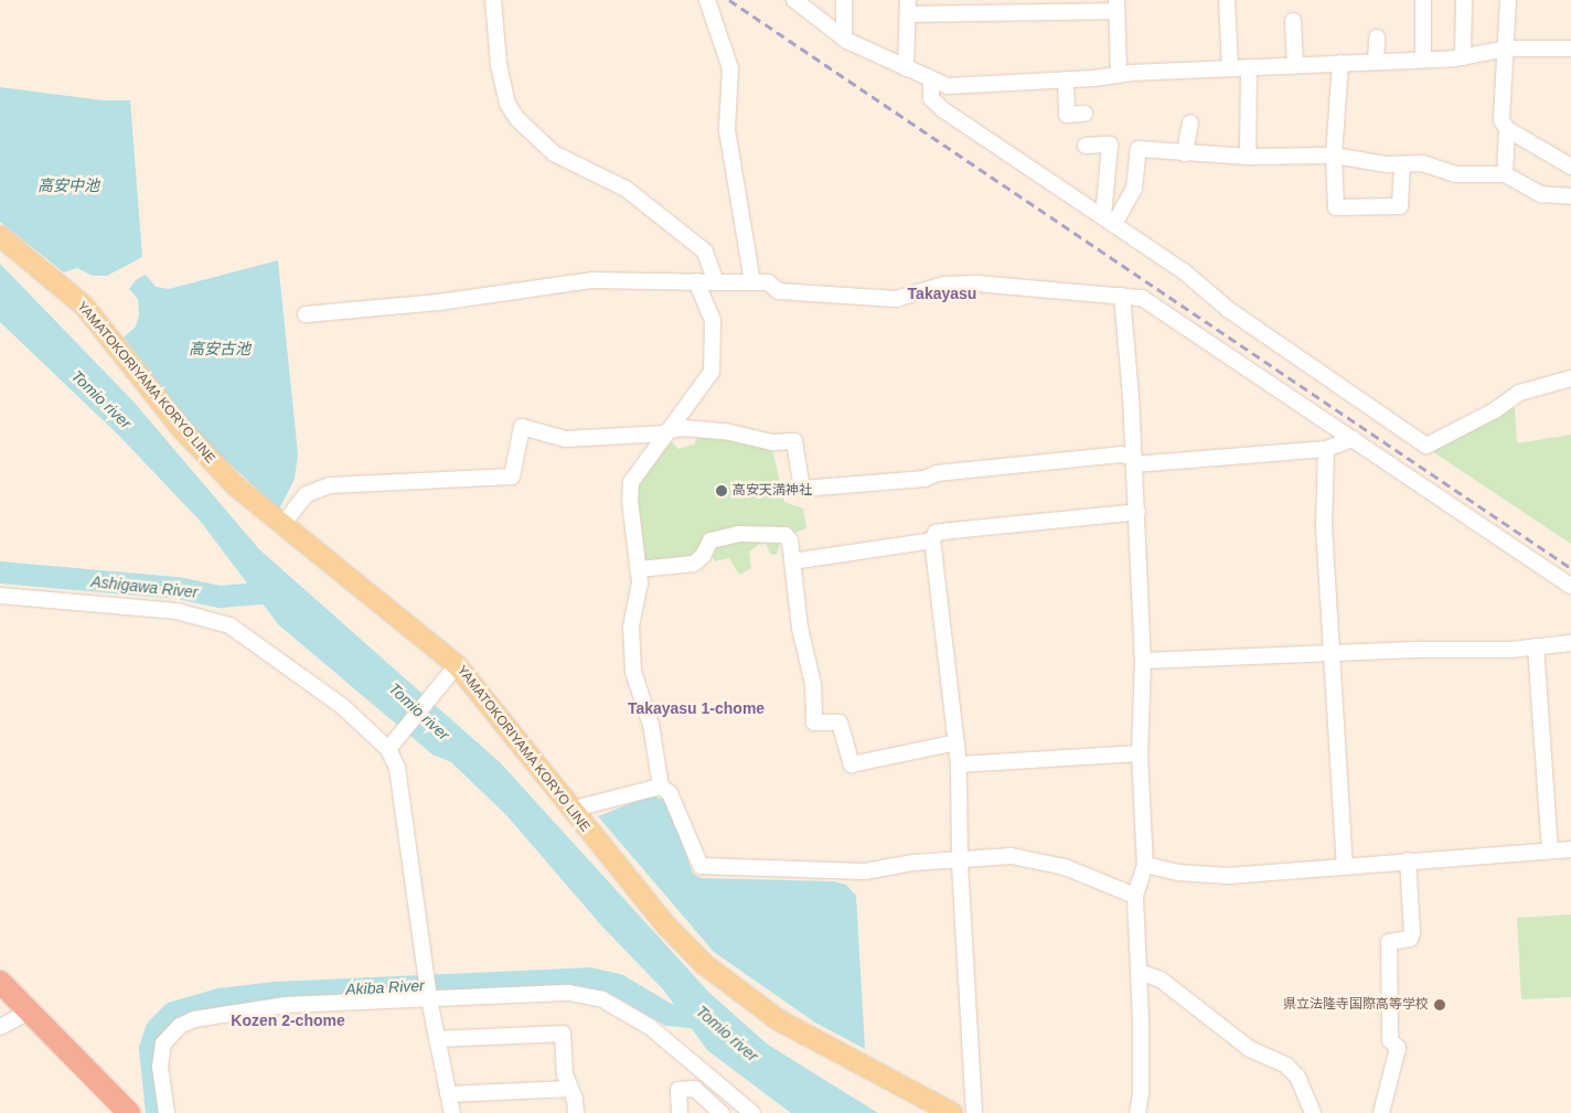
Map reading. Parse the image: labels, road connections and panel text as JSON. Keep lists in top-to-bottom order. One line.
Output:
{"streets":{"main road":["YAMATOKORIYAMA KORYO LINE"]},"districts":["Takayasu","Takayasu 1-chome","Kozen 2-chome"],"water":["高安中池","高安古池","Tomio river","Ashigawa River","Akiba River"],"places":["高安天満神社","県立法隆寺国際高等学校"]}
